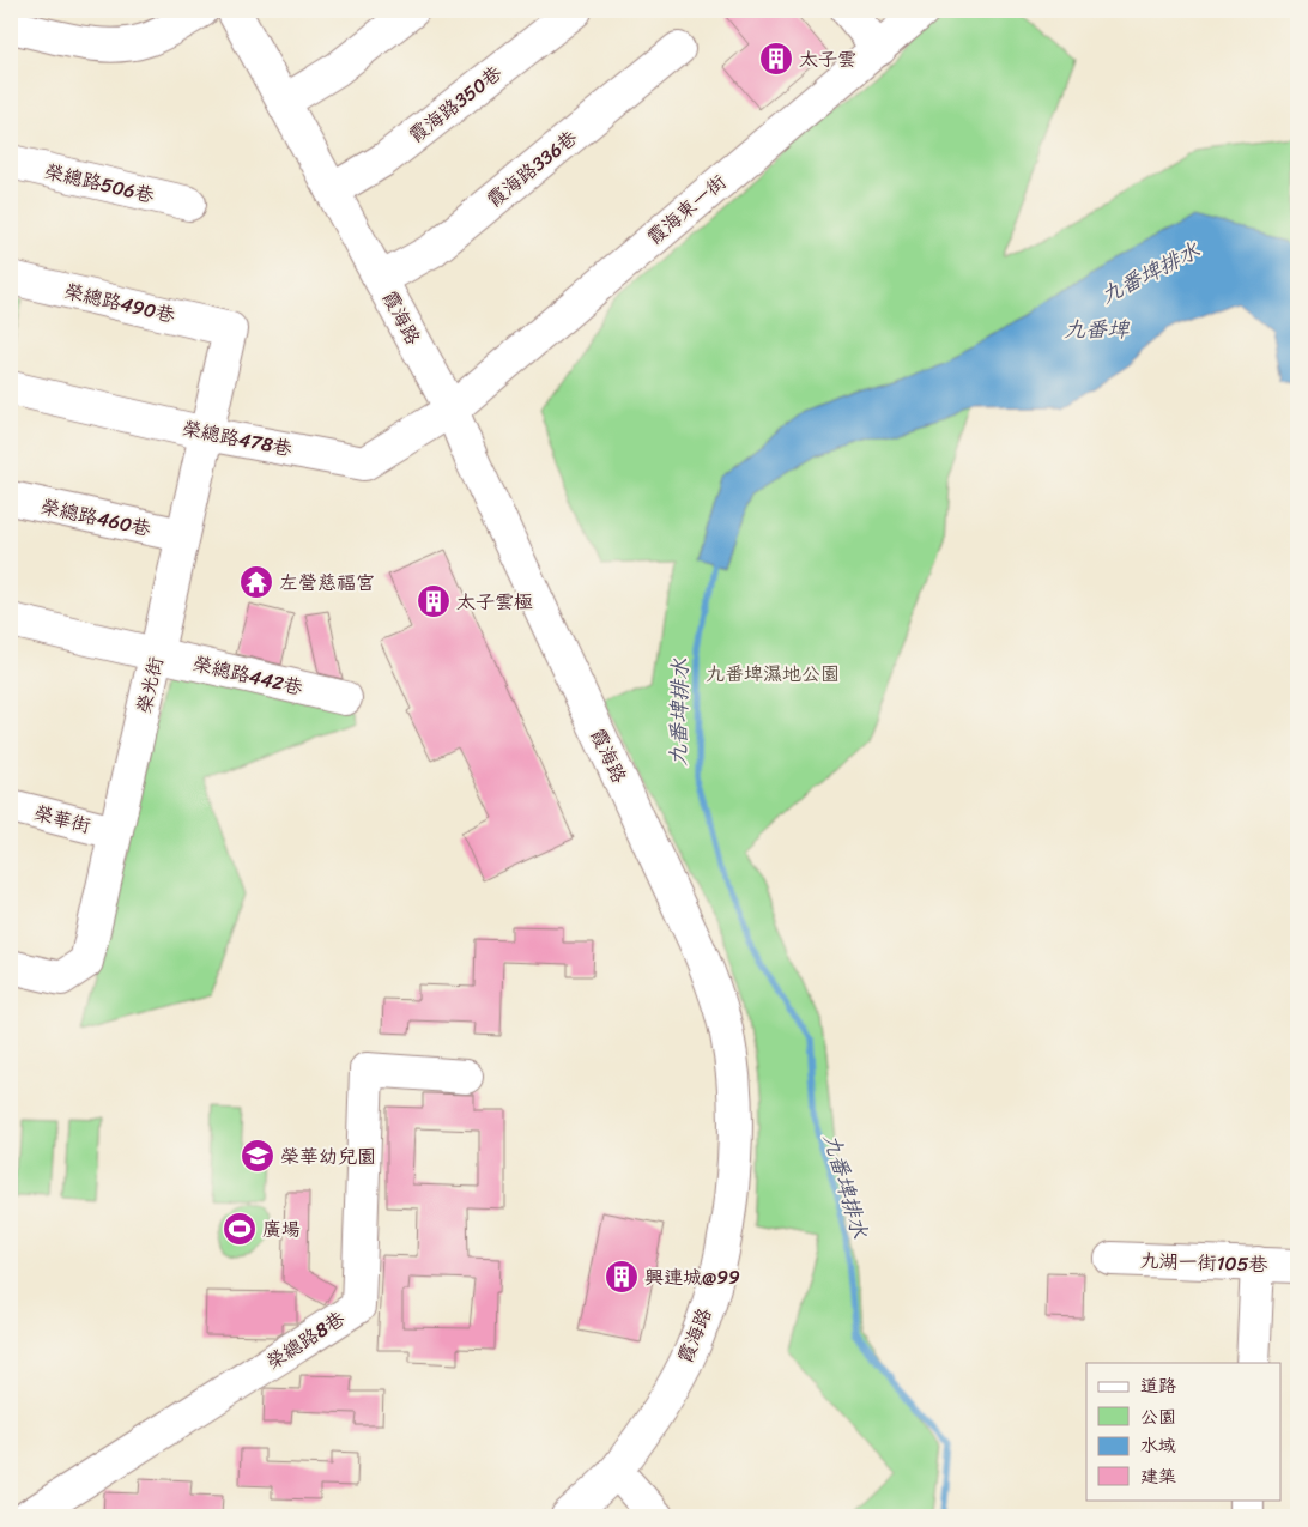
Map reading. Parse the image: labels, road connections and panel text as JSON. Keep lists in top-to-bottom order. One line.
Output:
{"streets":{"street":["霞海路350巷","霞海路336巷","榮總路506巷","霞海東一街","榮總路490巷","霞海路","榮總路478巷","榮總路460巷","榮總路442巷","榮光街","榮華街","九湖一街105巷","榮總路8巷"]},"crossings":[["霞海路350巷","霞海路"],["霞海路336巷","霞海路"],["霞海東一街","霞海路"],["霞海東一街","榮總路478巷"],["榮總路490巷","榮光街"],["霞海路","榮總路478巷"],["榮總路478巷","榮光街"],["榮總路460巷","榮光街"],["榮總路442巷","榮光街"],["榮光街","榮華街"]],"water":["九番埤排水","九番埤"],"parks":["九番埤濕地公園"],"places":{"building":["太子雲","太子雲極","興連城@99"],"temple":["左營慈福宮"],"school or university":["榮華幼兒園"],"sports":["廣場"]},"legend":["道路","公園","水域","建築"]}
